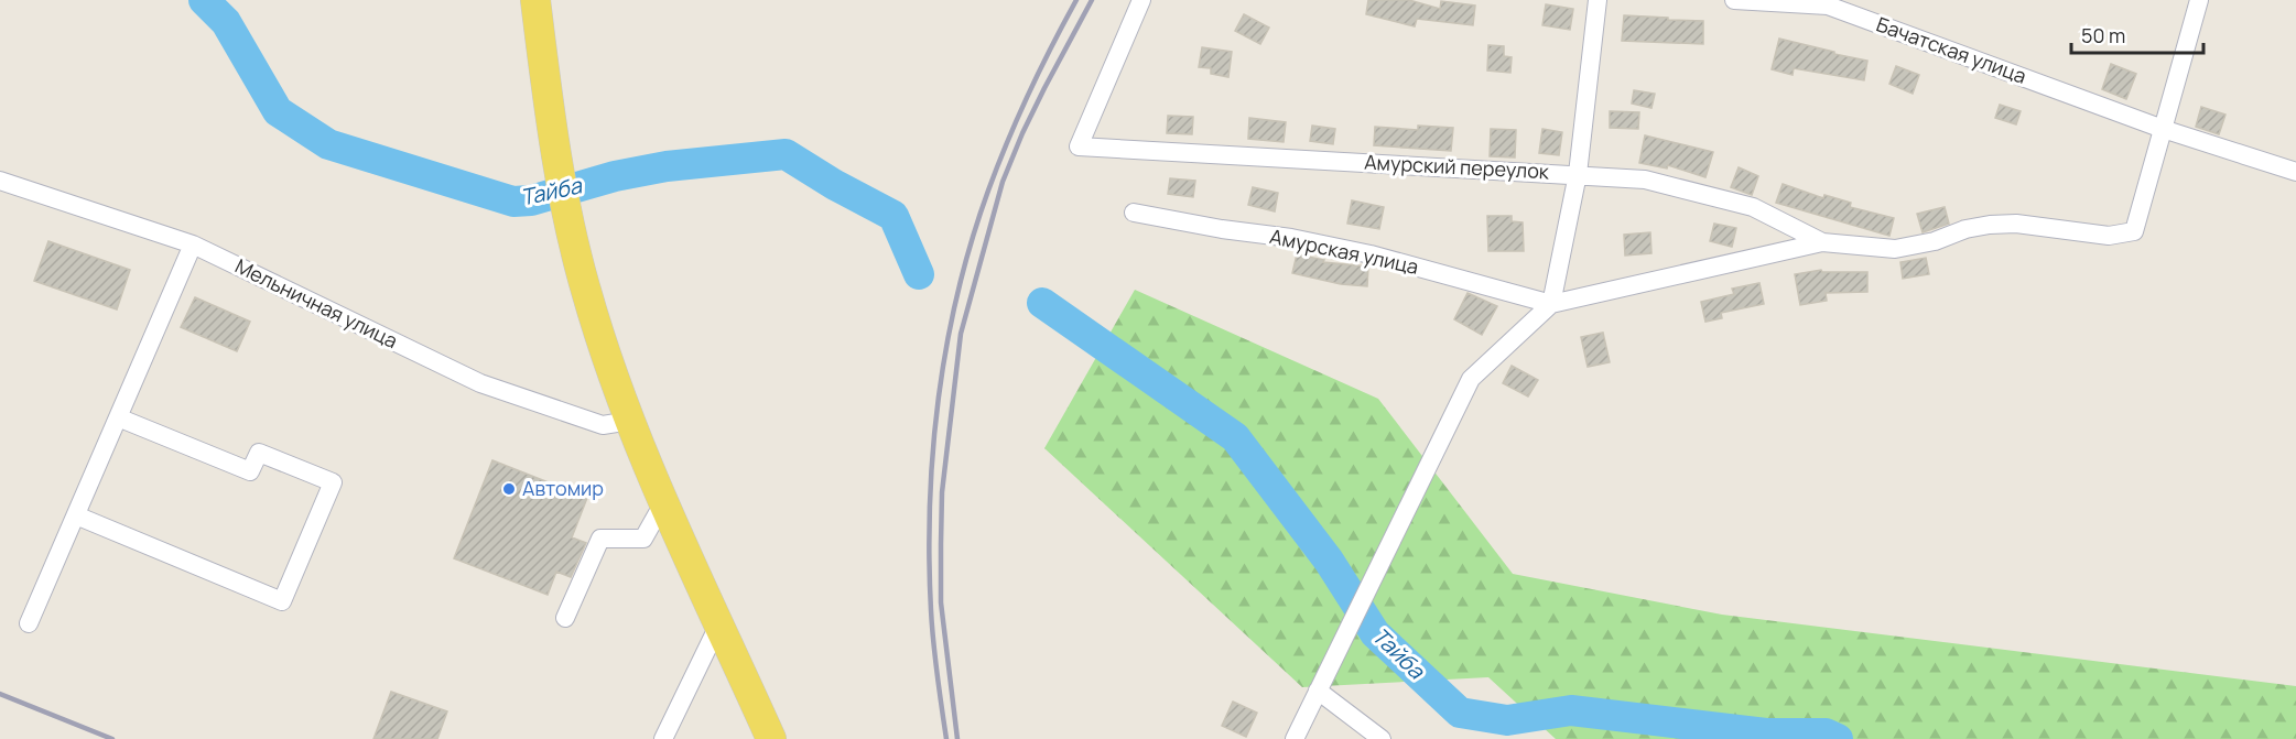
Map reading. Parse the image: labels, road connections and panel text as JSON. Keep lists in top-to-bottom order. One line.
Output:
{"streets":{"street":["Бачатская улица","Амурский переулок","Амурская улица","Мельничная улица"]},"water":["Тайба"],"places":["Автомир"],"scale_bar":"50 m"}
